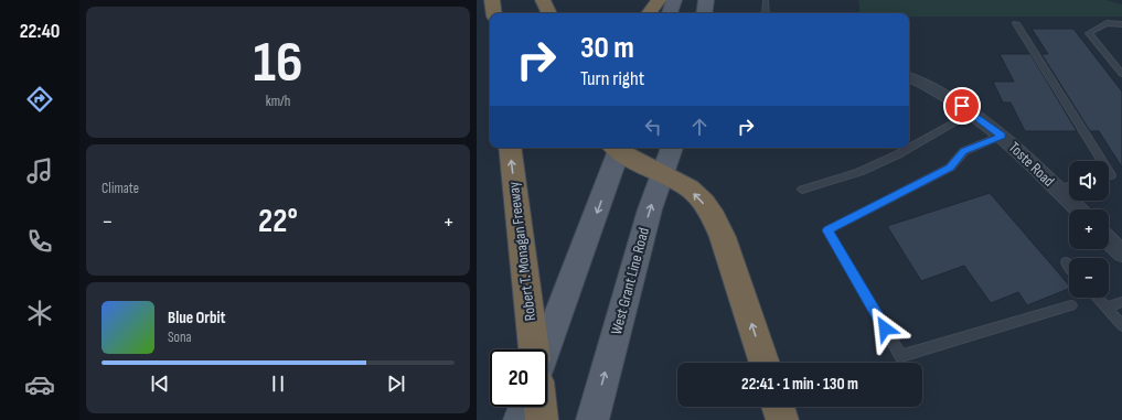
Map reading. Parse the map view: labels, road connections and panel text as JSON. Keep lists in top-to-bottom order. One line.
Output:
{"streets":{"highway":["Robert T. Monagan Freeway"],"main road":["West Grant Line Road"],"street":["Toste Road"]},"one_way":["Robert T. Monagan Freeway"],"page":{"tabs":"22:40","tile":[["16","km/h"],"Climate"],"turn":["30 m","Turn right"],"map_buttons":["+","−"],"heat":["−","22°","+"],"song":["Blue Orbit","Sona"],"limit":"20","trip":"22:41 · 1 min · 130 m"}}
